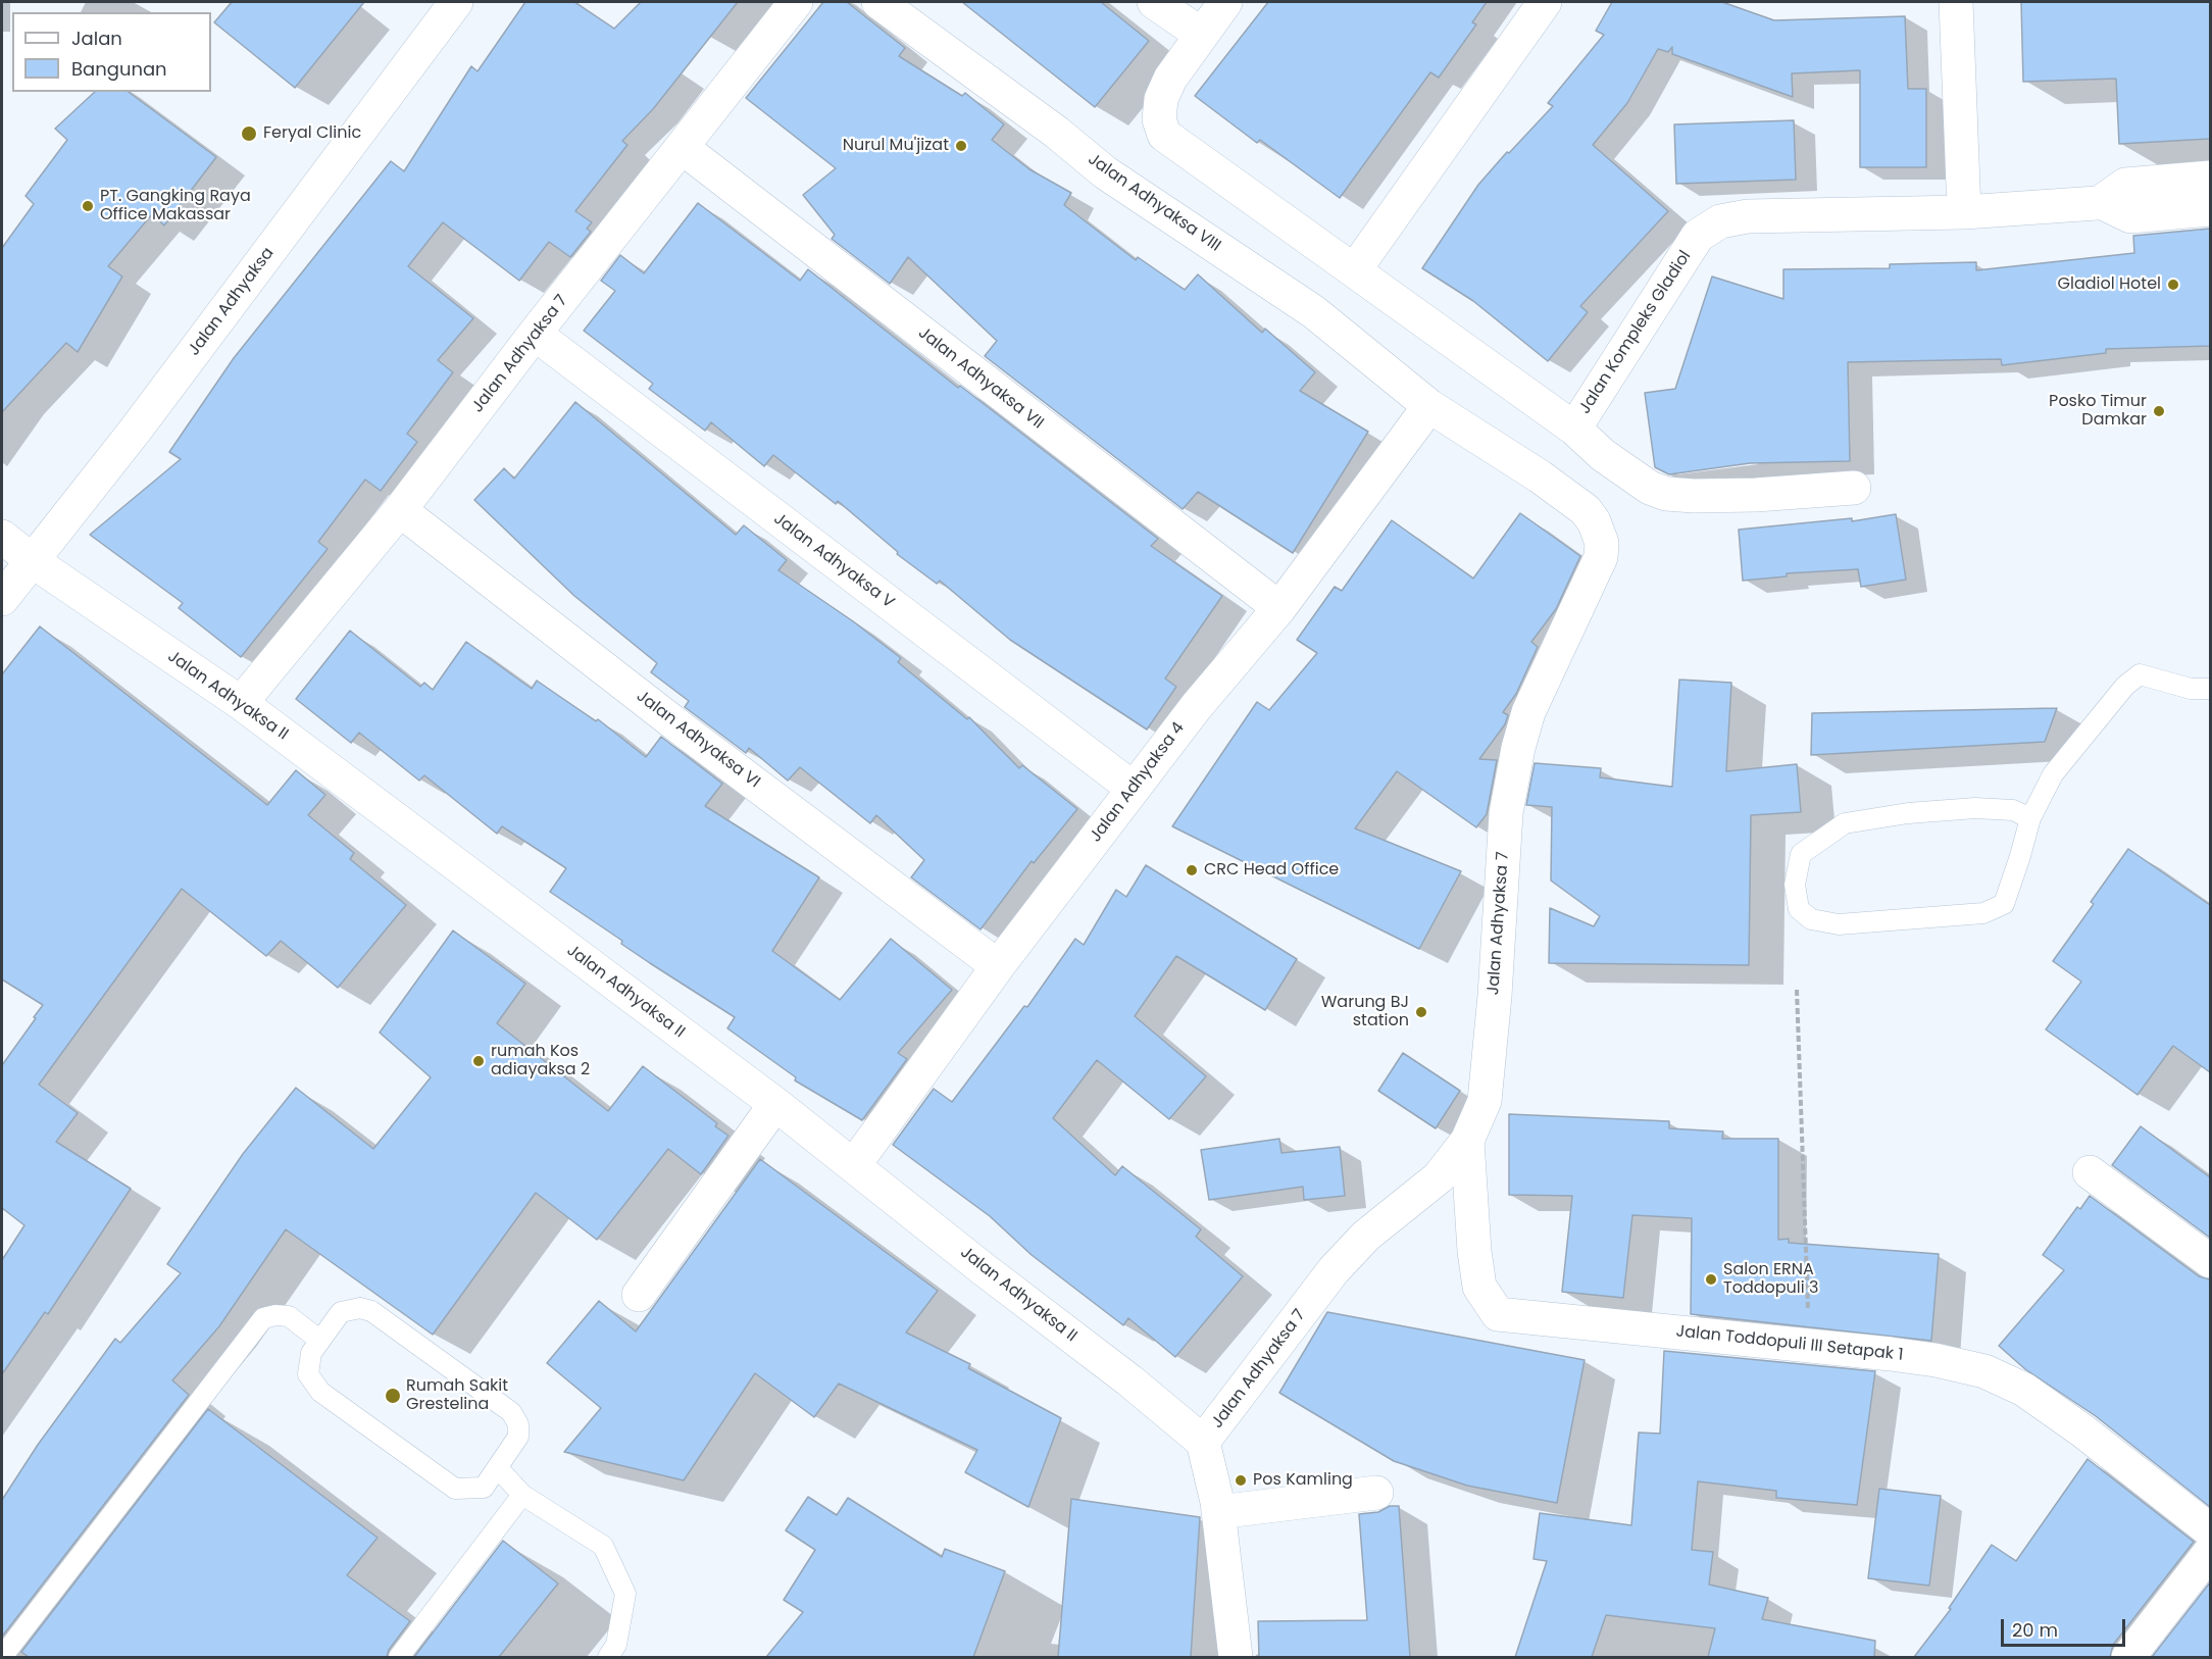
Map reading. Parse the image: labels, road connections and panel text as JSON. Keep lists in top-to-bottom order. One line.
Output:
{"streets":{"street":["Jalan Adhyaksa VIII","Jalan Adhyaksa","Jalan Kompleks Gladiol","Jalan Adhyaksa 7","Jalan Adhyaksa VII","Jalan Adhyaksa V","Jalan Adhyaksa II","Jalan Adhyaksa VI","Jalan Adhyaksa 4","Jalan Toddopuli III Setapak 1"]},"crossings":[["Jalan Adhyaksa VIII","Jalan Adhyaksa 7"],["Jalan Adhyaksa VIII","Jalan Adhyaksa 4"],["Jalan Adhyaksa","Jalan Adhyaksa II"],["Jalan Adhyaksa 7","Jalan Adhyaksa VII"],["Jalan Adhyaksa 7","Jalan Adhyaksa V"],["Jalan Adhyaksa 7","Jalan Adhyaksa II"],["Jalan Adhyaksa 7","Jalan Adhyaksa VI"],["Jalan Adhyaksa 7","Jalan Adhyaksa 4"],["Jalan Adhyaksa 7","Jalan Toddopuli III Setapak 1"],["Jalan Adhyaksa VII","Jalan Adhyaksa 4"],["Jalan Adhyaksa V","Jalan Adhyaksa 4"],["Jalan Adhyaksa II","Jalan Adhyaksa 4"],["Jalan Adhyaksa VI","Jalan Adhyaksa 4"]],"places":["Feryal Clinic","Nurul Mu'jizat","PT. Gangking Raya Office Makassar","Gladiol Hotel","Posko Timur Damkar","CRC Head Office","Warung BJ station","rumah Kos adiayaksa 2","Salon ERNA Toddopuli 3","Rumah Sakit Grestelina","Pos Kamling"],"legend":["Jalan","Bangunan"],"scale_bar":"20 m"}
